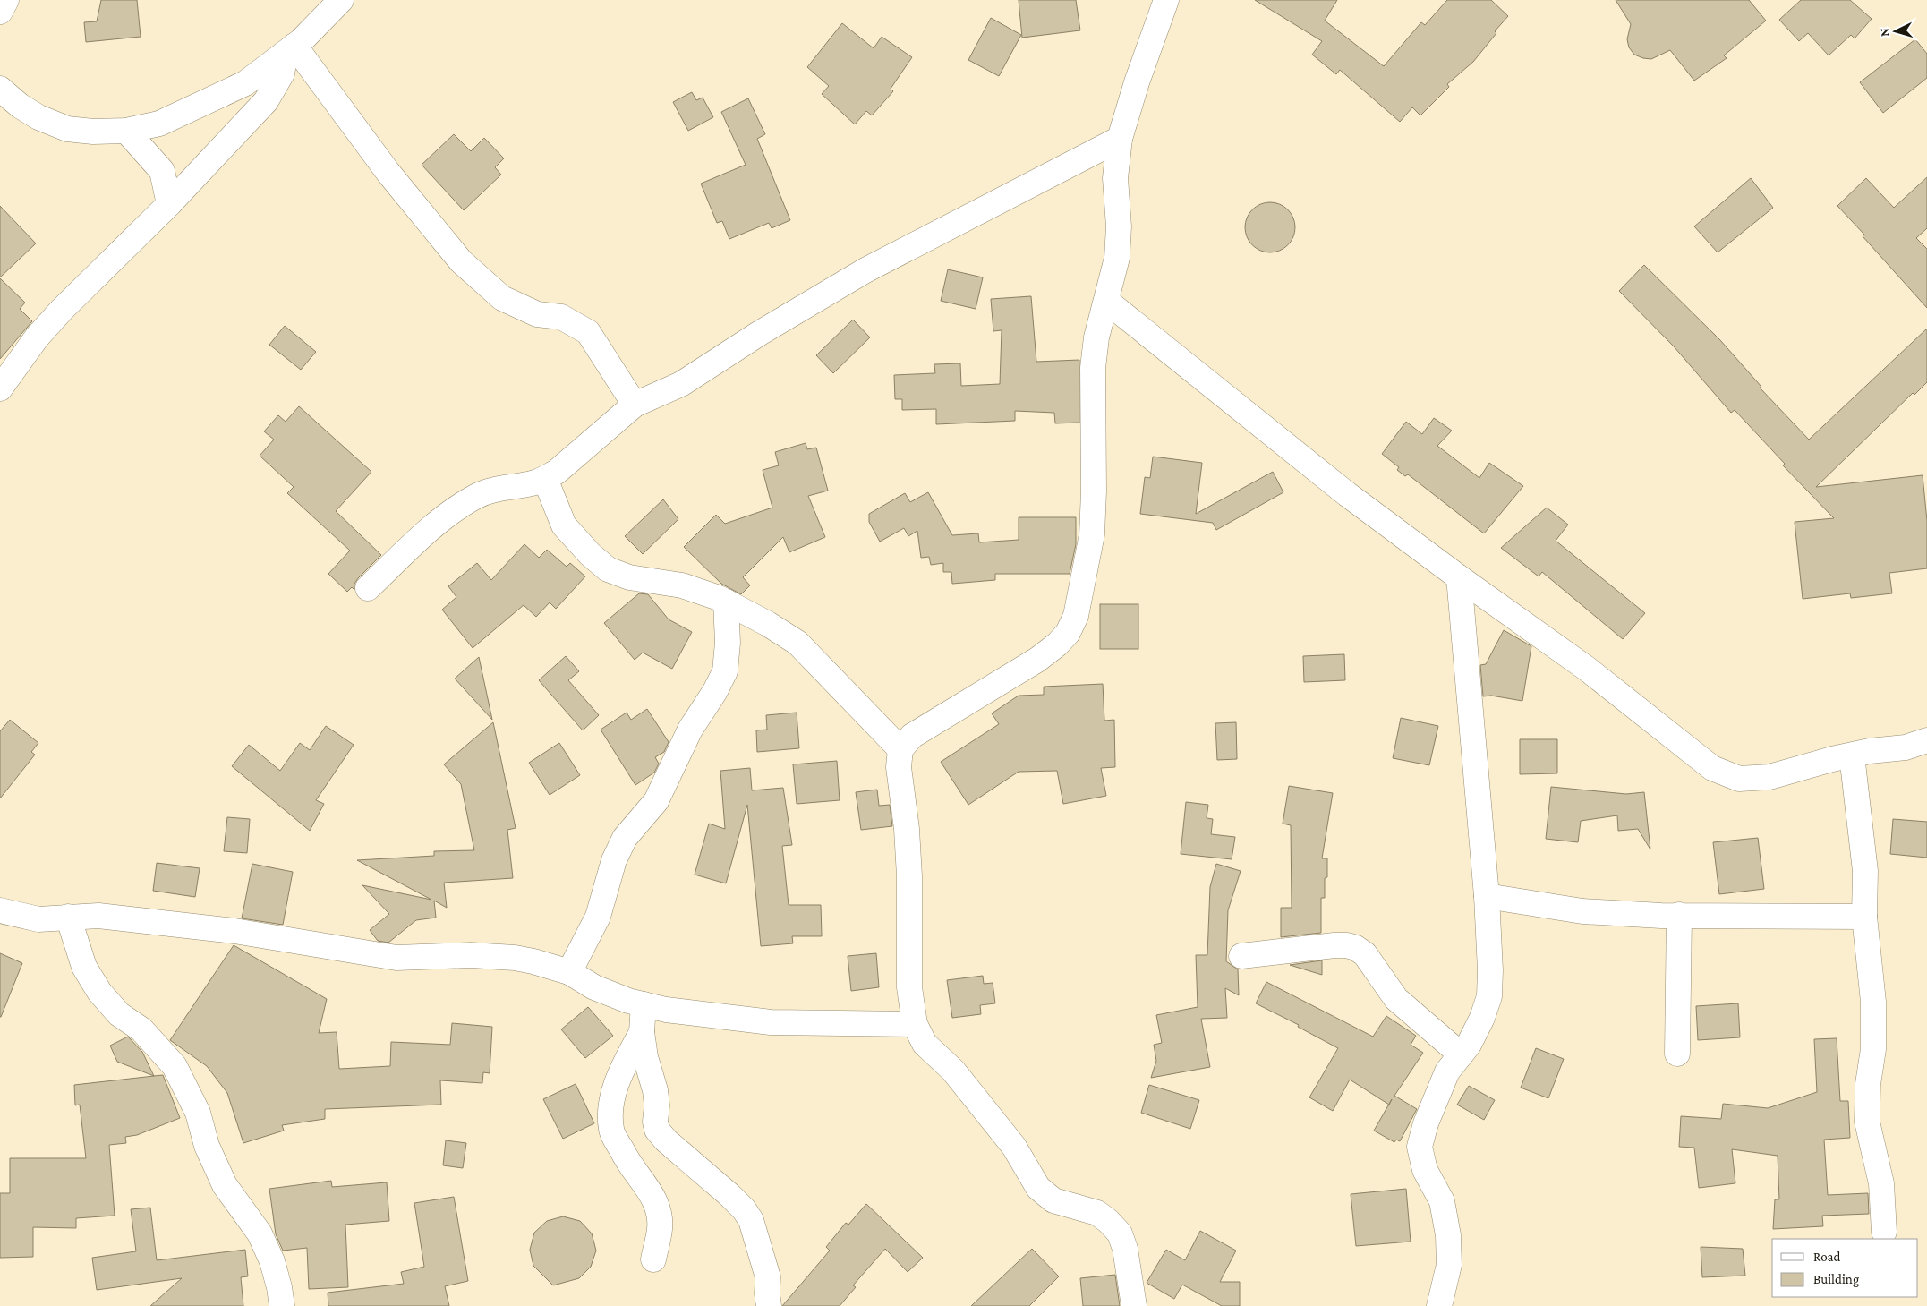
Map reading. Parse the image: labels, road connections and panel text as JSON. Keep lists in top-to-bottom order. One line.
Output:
{"legend":["Road","Building"],"north":"left"}
